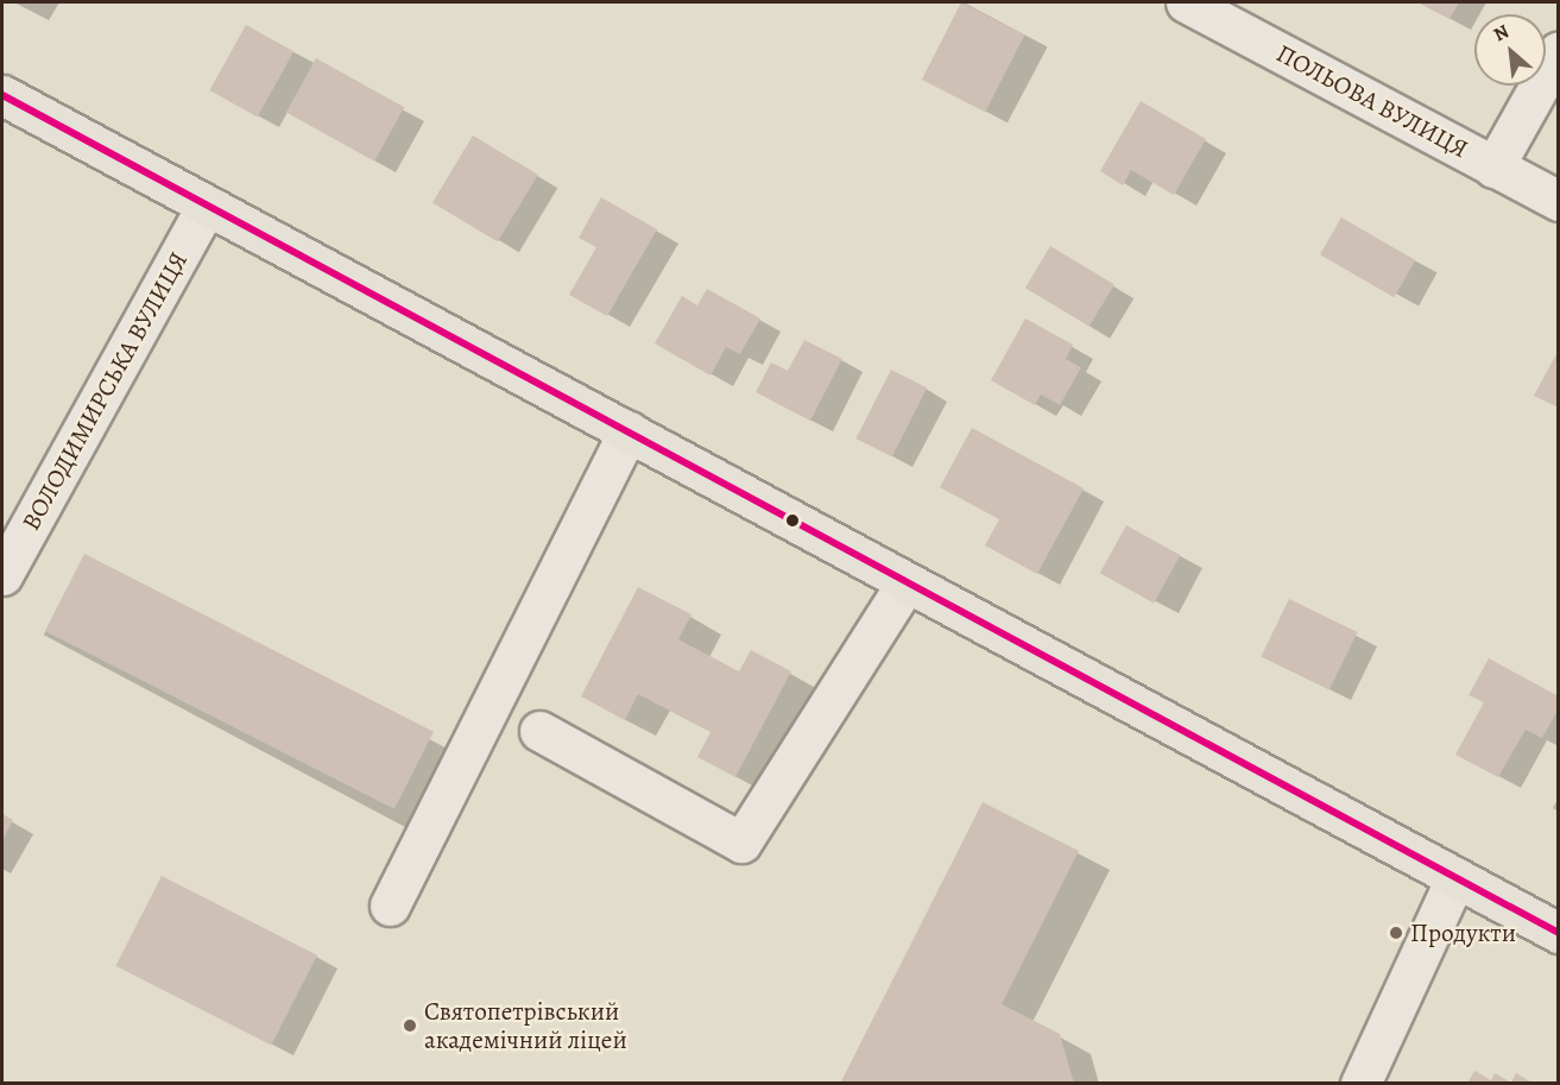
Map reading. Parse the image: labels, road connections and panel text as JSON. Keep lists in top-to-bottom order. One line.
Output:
{"streets":{"street":["ПОЛЬОВА ВУЛИЦЯ","ВОЛОДИМИРСЬКА ВУЛИЦЯ"]},"places":["Продукти","Святопетрівський академічний ліцей"],"north":"top left"}
